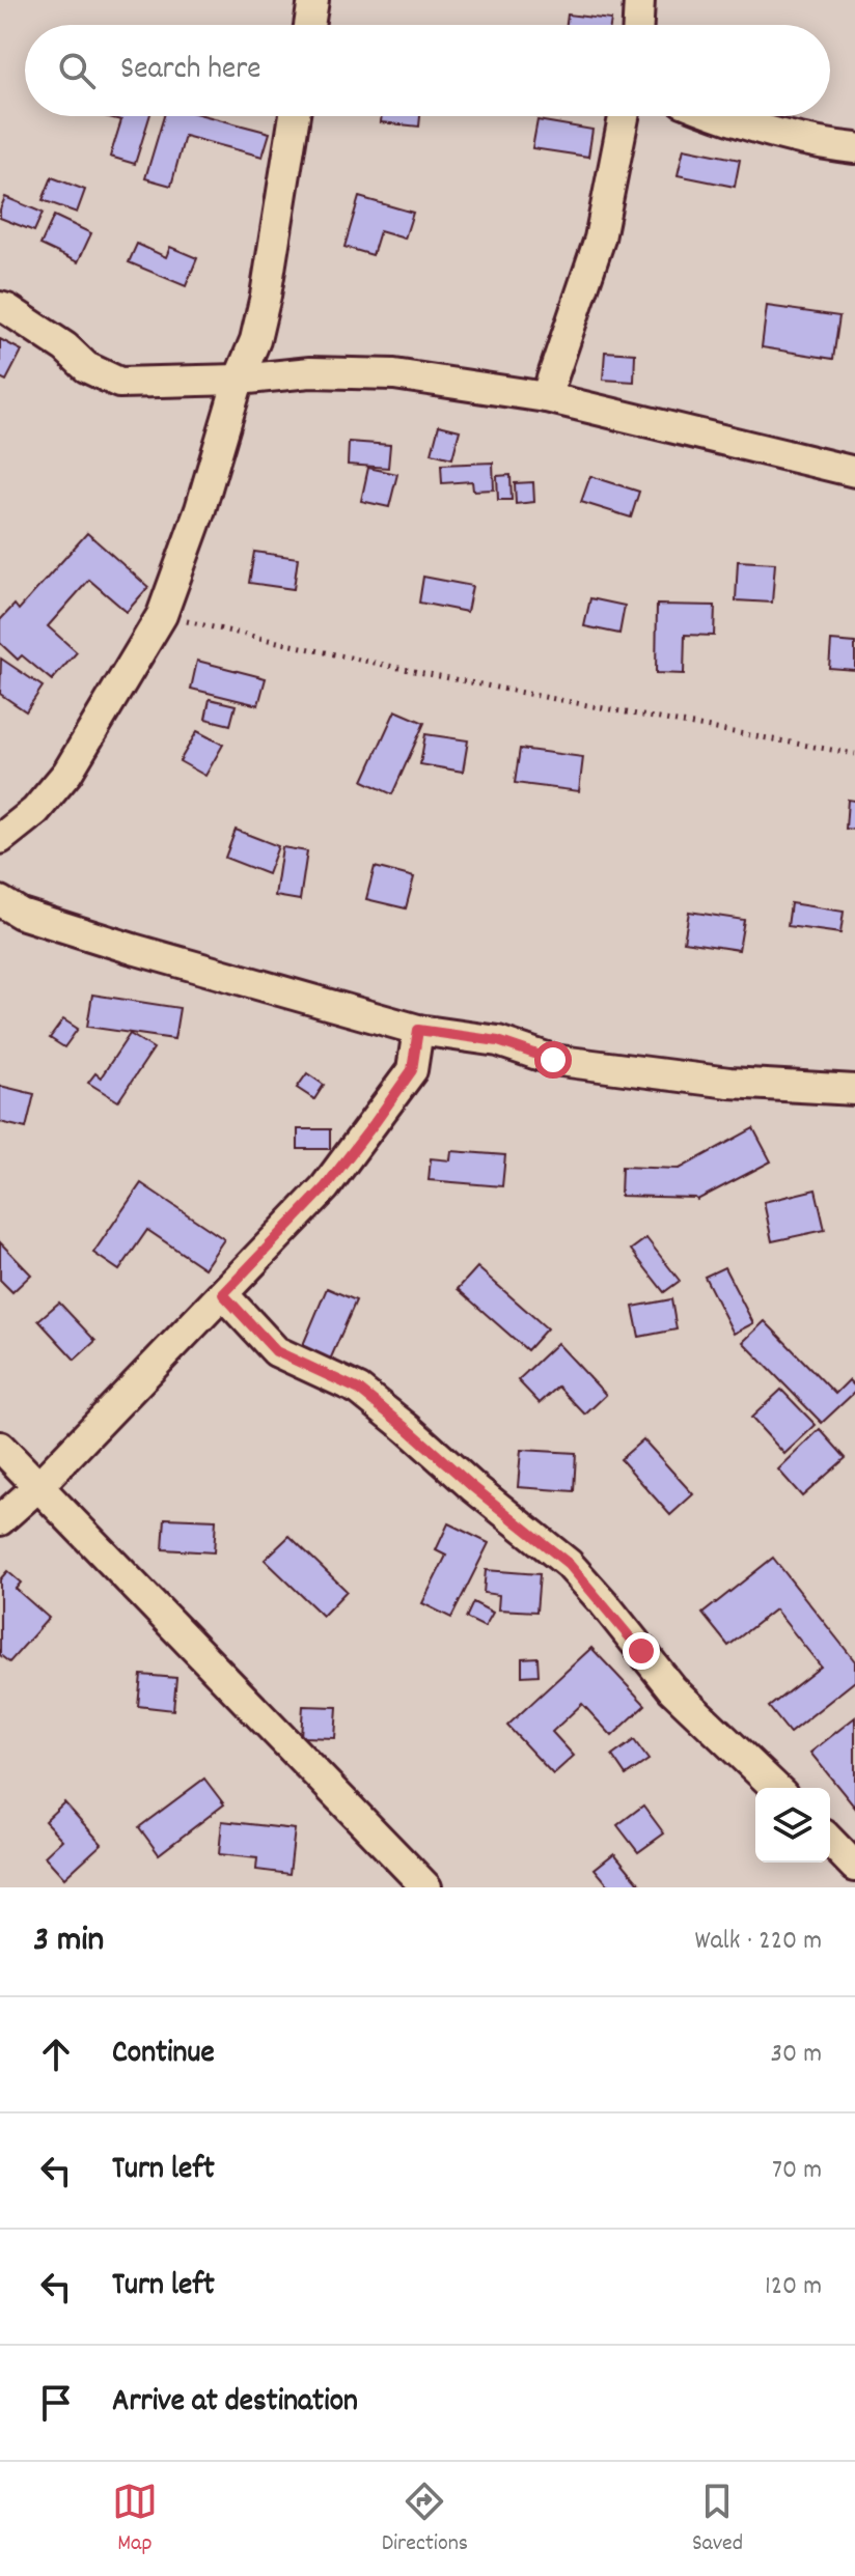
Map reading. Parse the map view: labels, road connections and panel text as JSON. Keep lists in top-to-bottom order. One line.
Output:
{"page":{"search":"Search here","heading":["3 min","Walk · 220 m"],"list":[["Continue","30 m"],["Turn left","70 m"],["Turn left","120 m"],"Arrive at destination"],"nav":["Map","Directions","Saved"]}}
